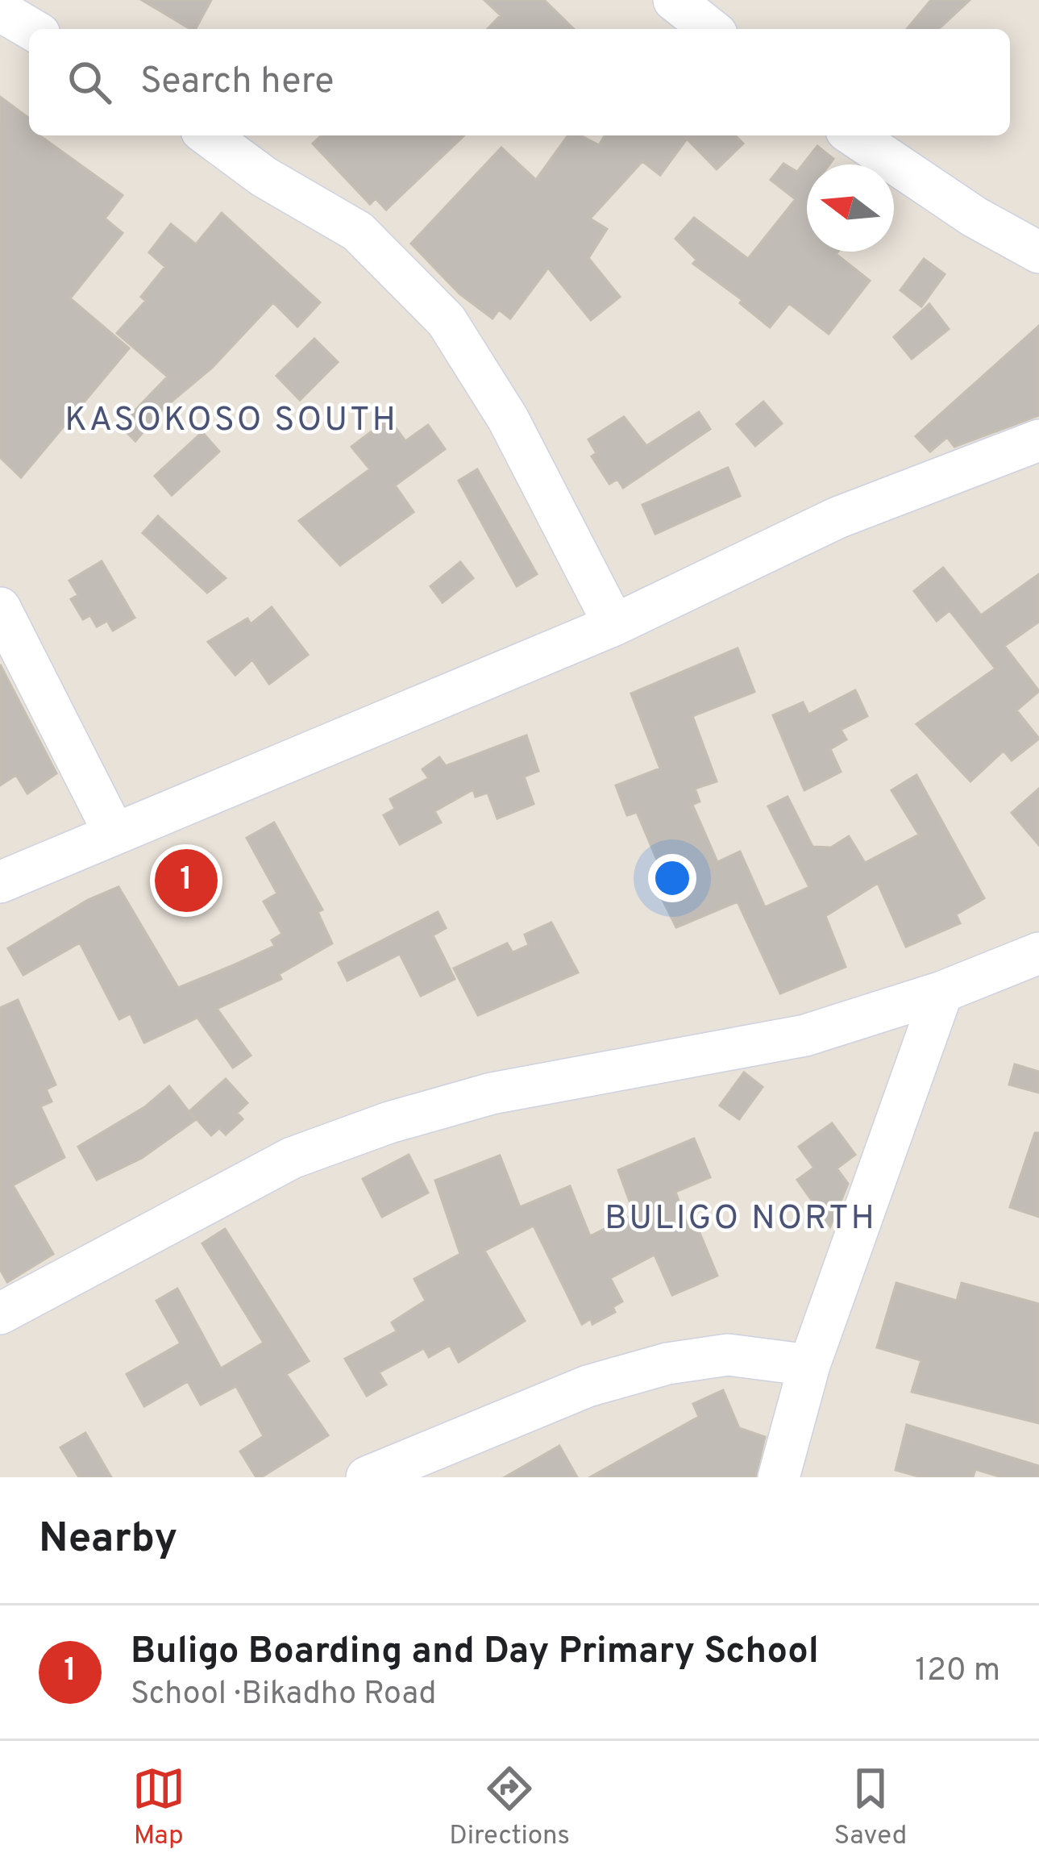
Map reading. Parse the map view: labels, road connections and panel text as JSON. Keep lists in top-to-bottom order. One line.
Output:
{"districts":["KASOKOSO SOUTH","BULIGO NORTH"],"north":"left","page":{"search":"Search here","pins":"1","heading":"Nearby","list":[{"mark":"1","name":"Buligo Boarding and Day Primary School","note":"School · Bikadho Road","value":"120 m"}],"nav":["Map","Directions","Saved"]}}
